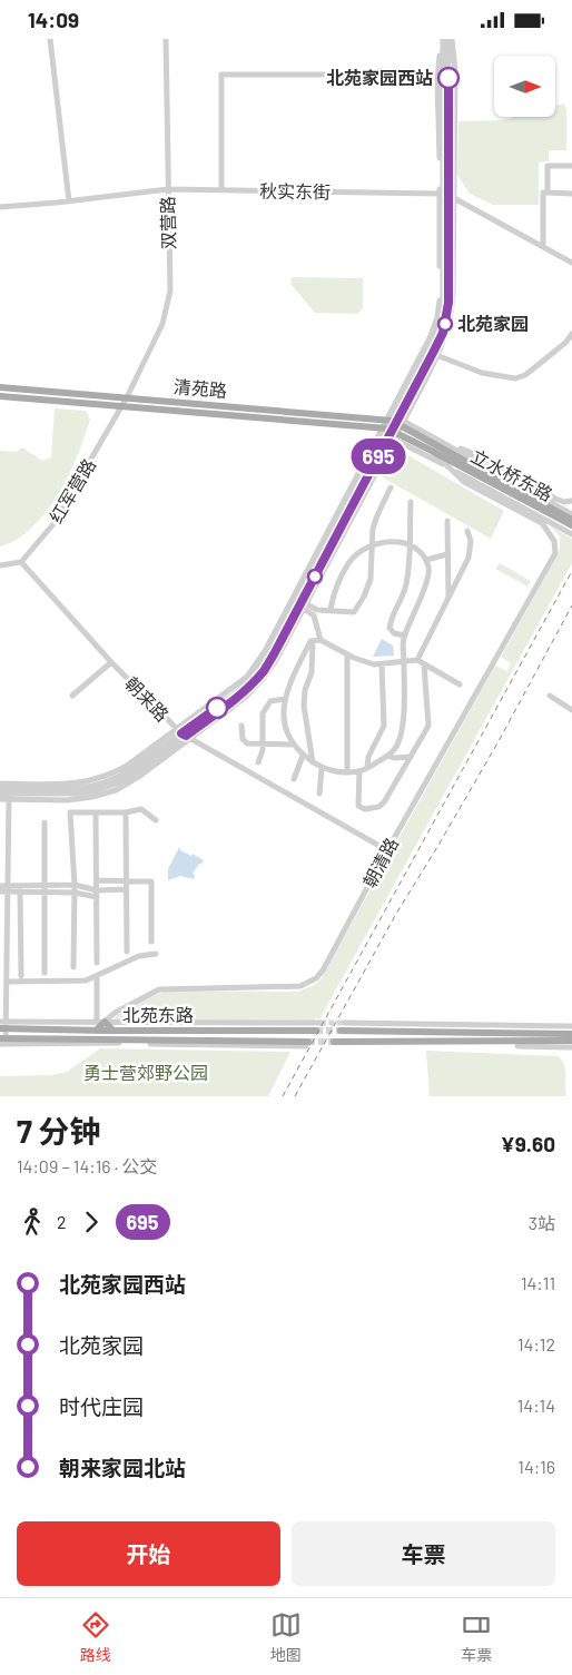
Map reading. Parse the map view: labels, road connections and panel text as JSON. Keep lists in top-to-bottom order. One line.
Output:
{"streets":{"main road":["清苑路","北苑东路"],"street":["秋实东街","双营路","立水桥东路","红军营路","朝来路","朝清路"]},"crossings":[["秋实东街","双营路"],["双营路","清苑路"],["双营路","红军营路"],["清苑路","立水桥东路"],["清苑路","红军营路"],["清苑路","朝清路"],["红军营路","朝来路"],["朝来路","朝清路"],["朝清路","北苑东路"]],"parks":["勇士营郊野公园"],"places":["北苑家园西站","北苑家园"],"lines":["bus line 695"],"north":"right","page":{"status":"14:09","on_map":"695","heading":["7 分钟","14:09 – 14:16 · 公交","¥9.60"],"legs":["2","695","3站"],"list":[{"name":"北苑家园西站","value":"14:11"},{"name":"北苑家园","value":"14:12"},{"name":"时代庄园","value":"14:14"},{"name":"朝来家园北站","value":"14:16"}],"buttons":["开始","车票"],"tabs":["路线","地图","车票"]}}
